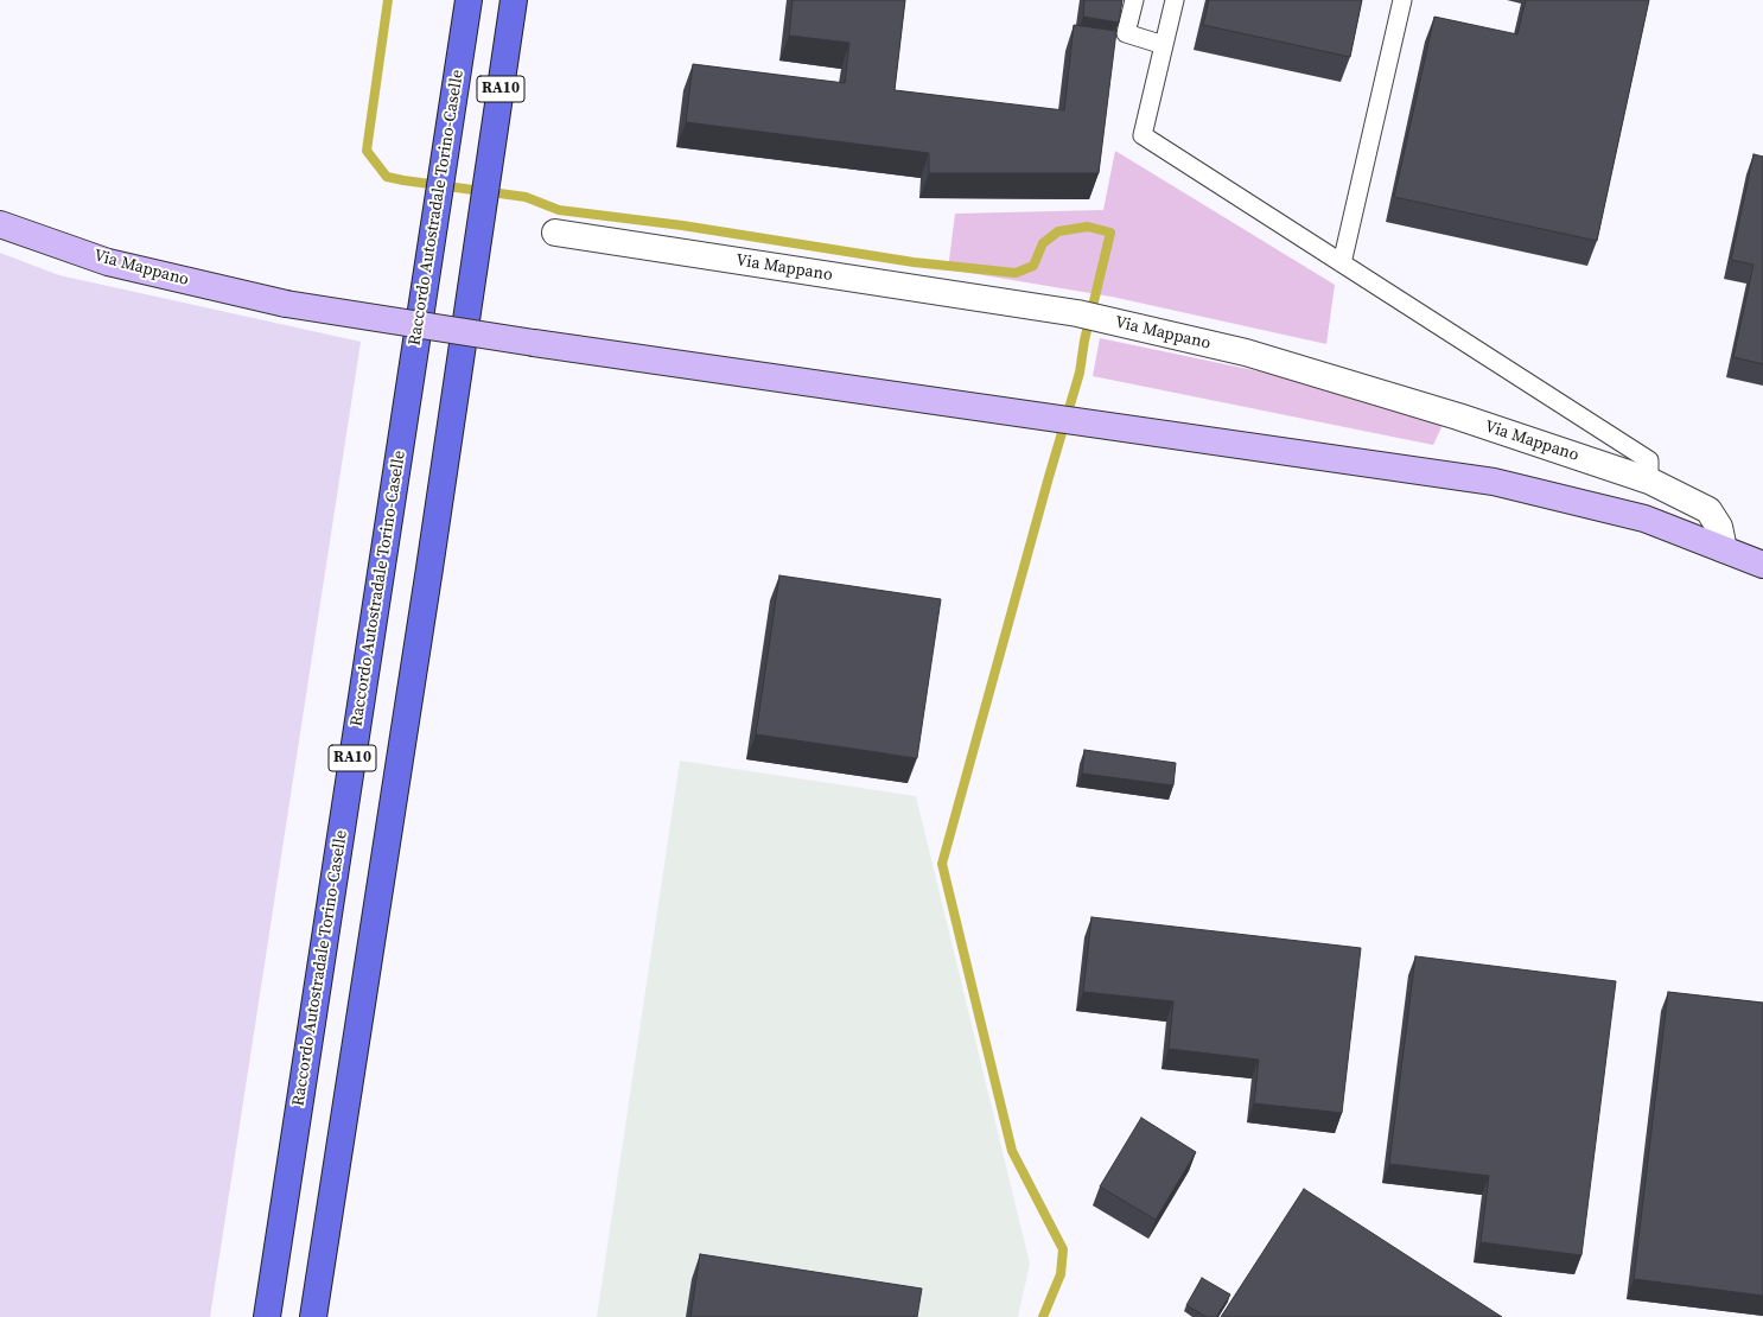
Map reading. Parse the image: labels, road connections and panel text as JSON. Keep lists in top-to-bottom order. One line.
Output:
{"streets":{"highway":["RA10","Raccordo Autostradale Torino-Caselle"],"street":["Via Mappano"]}}
